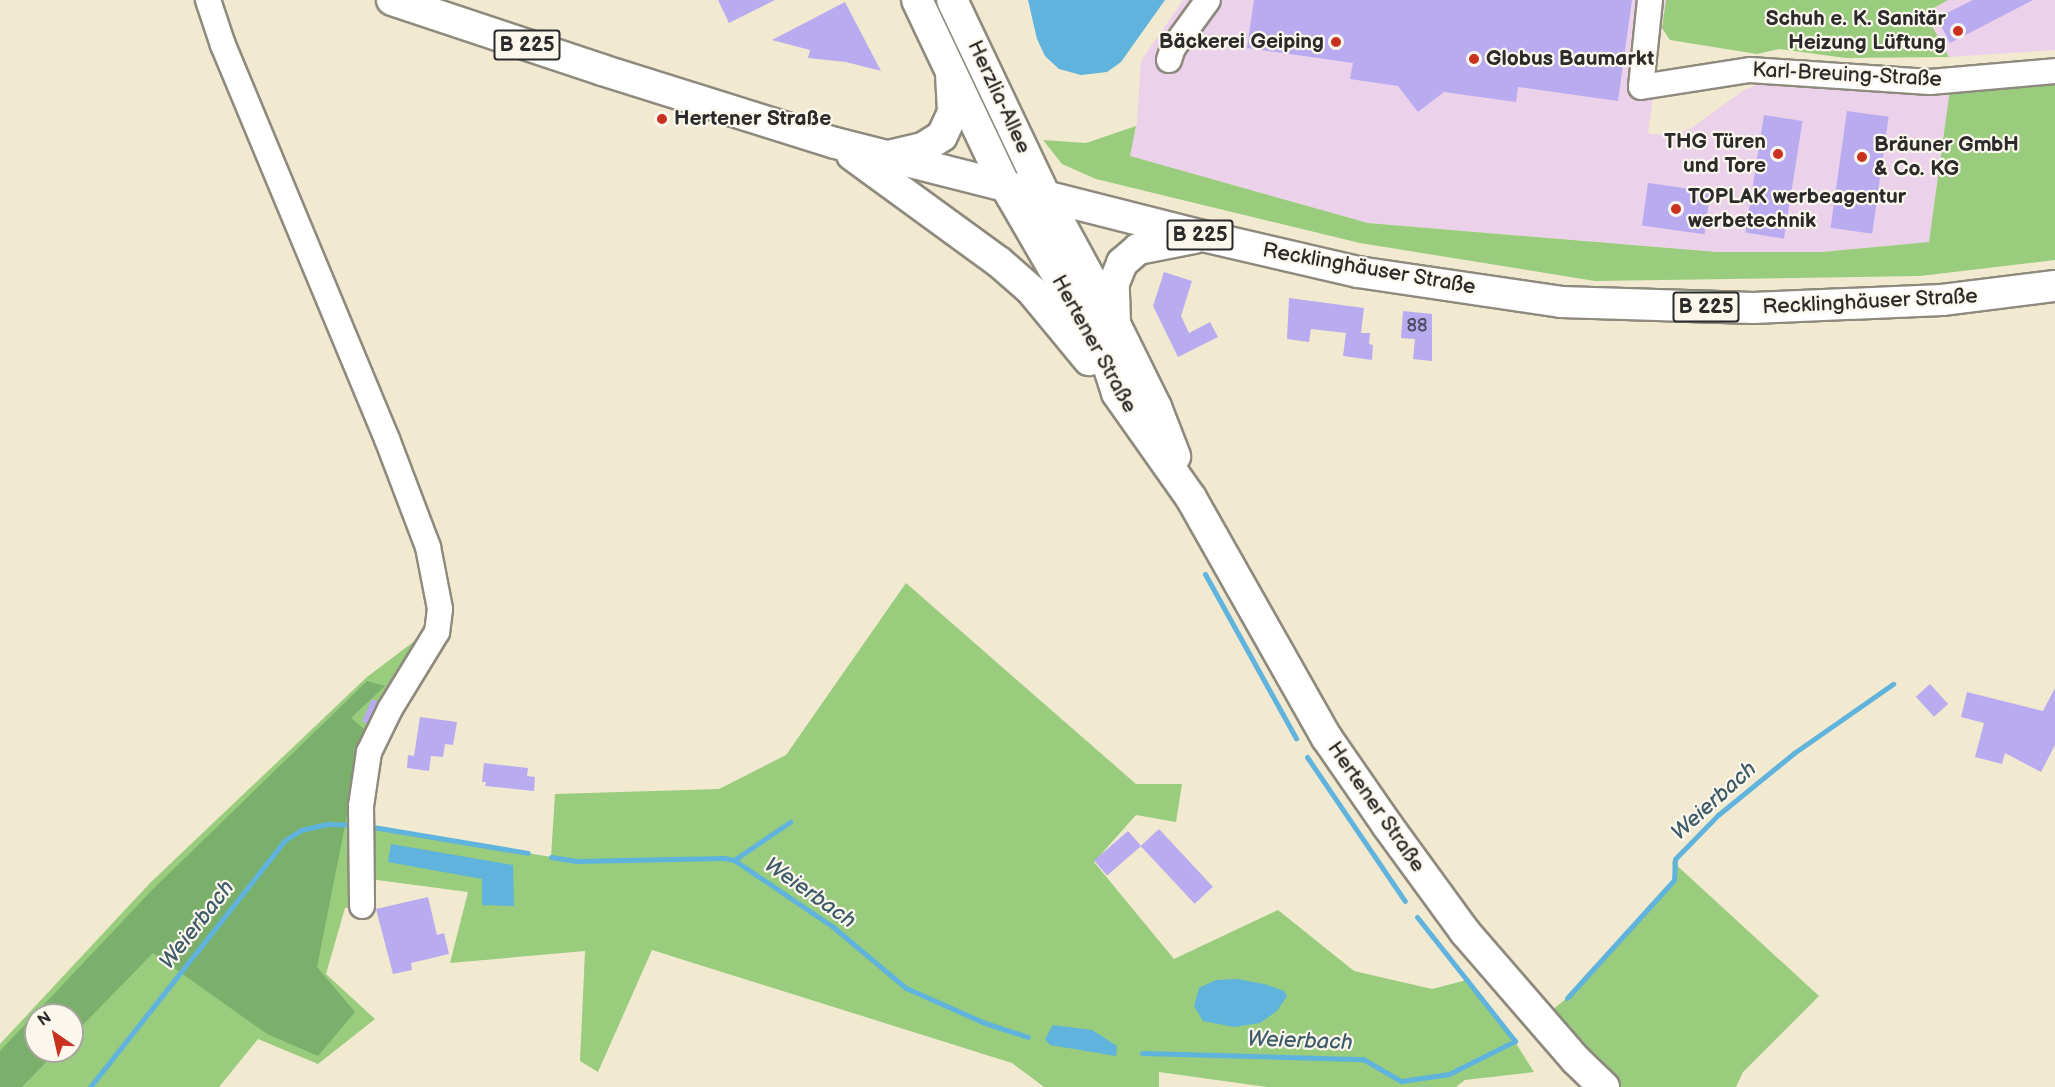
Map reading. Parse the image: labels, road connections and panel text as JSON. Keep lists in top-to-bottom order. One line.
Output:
{"streets":{"main road":["B 225","Herzlia-Allee","Recklinghäuser Straße","Hertener Straße"],"street":["Karl-Breuing-Straße"]},"crossings":[["Herzlia-Allee","Recklinghäuser Straße"],["Herzlia-Allee","Hertener Straße"],["Recklinghäuser Straße","Hertener Straße"]],"water":["Weierbach"],"places":["Schuh e. K. Sanitär Heizung Lüftung","Bäckerei Geiping","Globus Baumarkt","Hertener Straße","THG Türen und Tore","Bräuner GmbH & Co. KG","TOPLAK werbeagentur werbetechnik"],"house_numbers":["88"],"north":"top left"}
